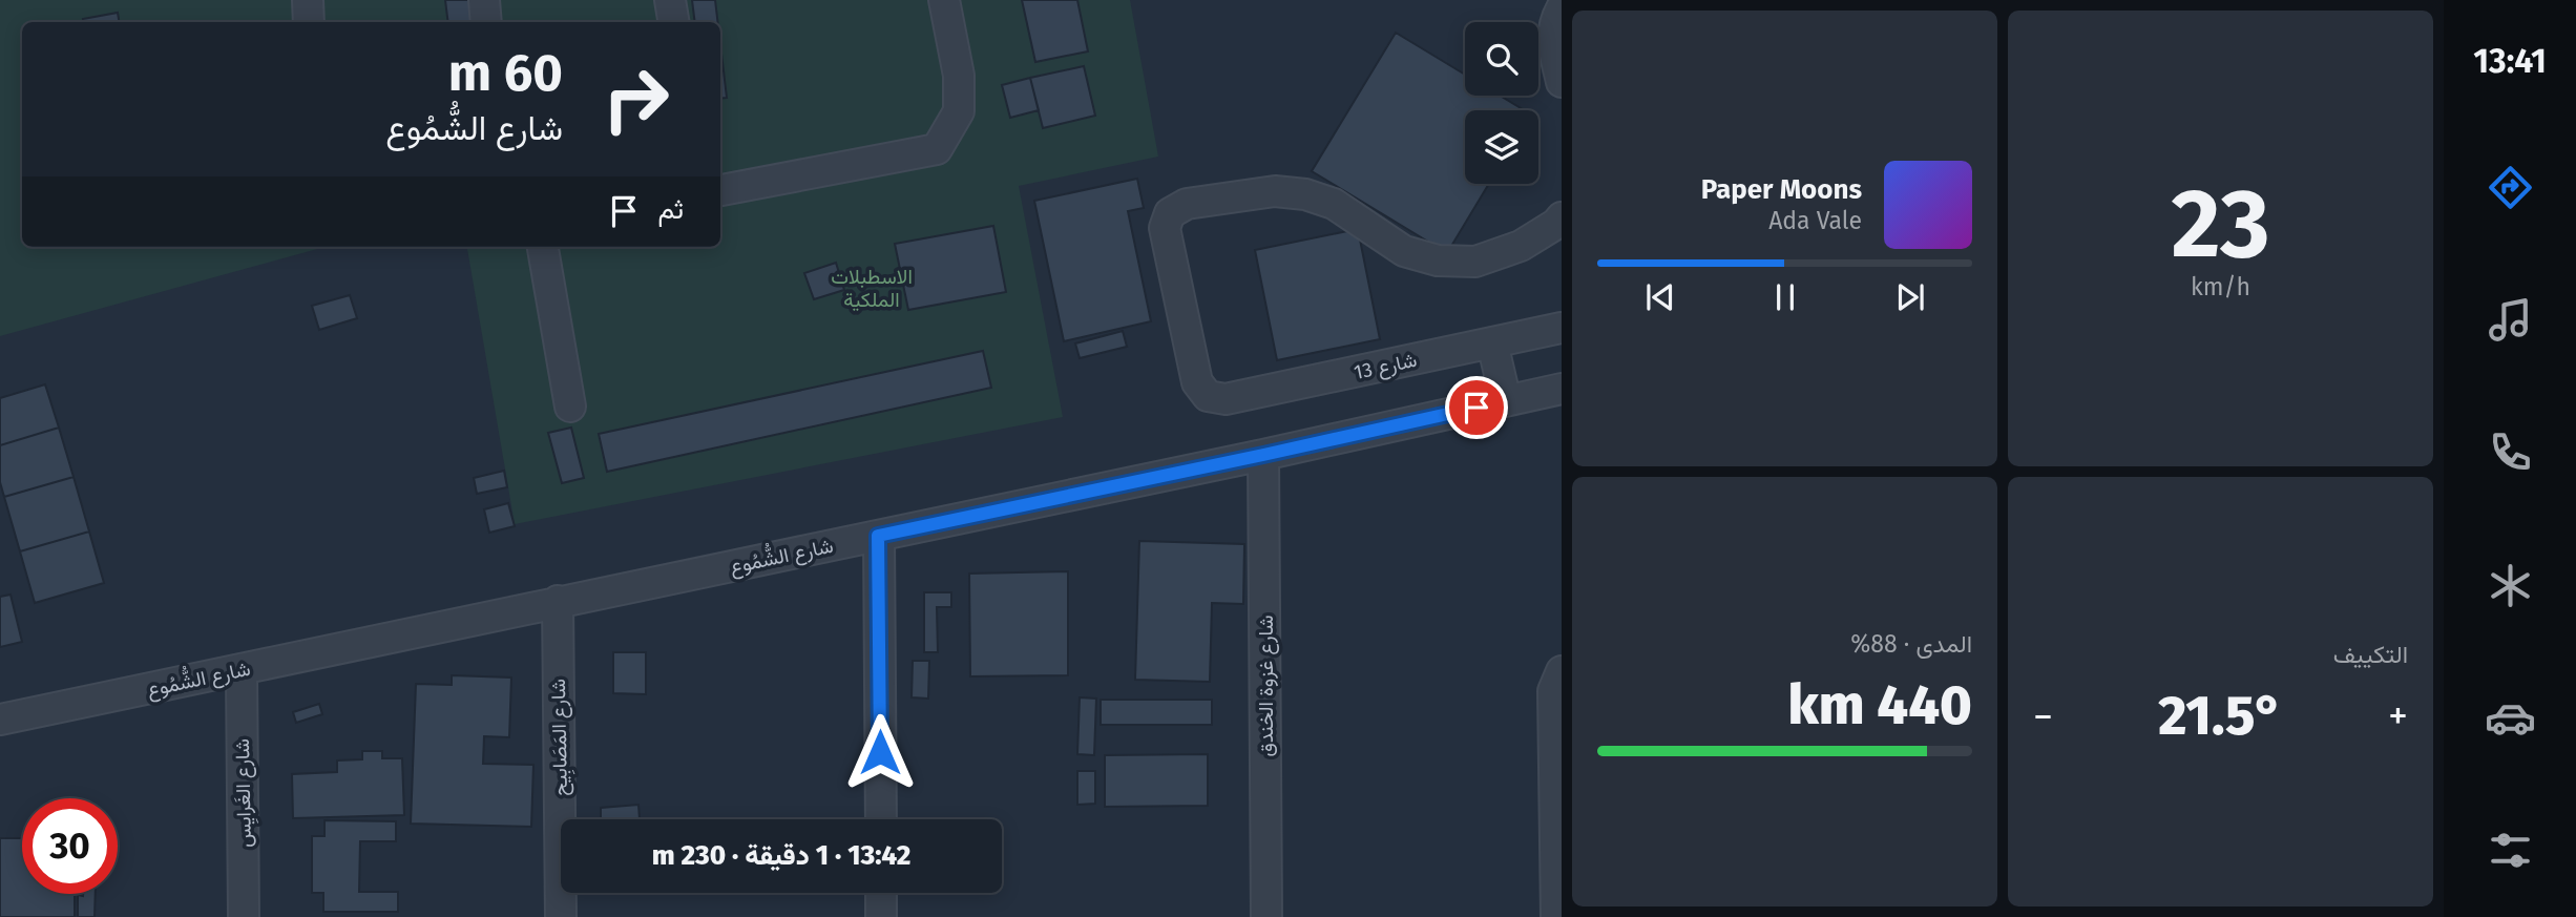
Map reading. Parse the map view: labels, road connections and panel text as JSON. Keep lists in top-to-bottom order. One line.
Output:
{"streets":{"street":["شارع 13","شارع الشُّمُوع","شارع غزوة الخندق","شارع المَصَابِيح","شارع الغَرايِس"]},"crossings":[["شارع الشُّمُوع","شارع غزوة الخندق"],["شارع الشُّمُوع","شارع المَصَابِيح"],["شارع الشُّمُوع","شارع الغَرايِس"]],"parks":["الاسطبلات الملكية"],"page":{"tabs":"13:41","tile":[["23","km/h"],"التكييف",["المدى · 88%","440 km"]],"turn":["60 m","شارع الشُّمُوع"],"song":["Paper Moons","Ada Vale"],"then":"ثم","heat":["−","21.5°","+"],"limit":"30","trip":"13:42 · 1 دقيقة · 230 m"}}
